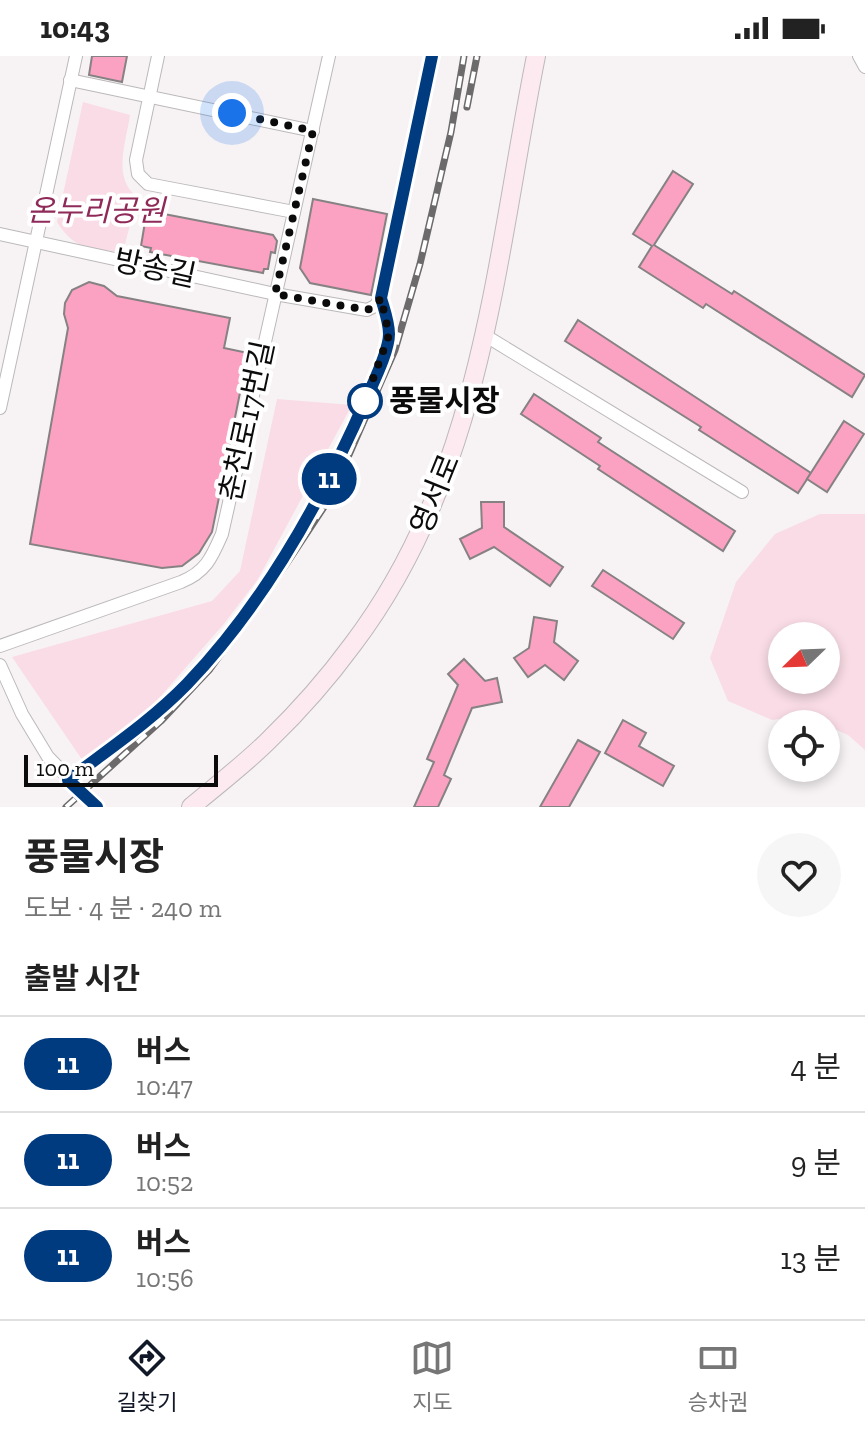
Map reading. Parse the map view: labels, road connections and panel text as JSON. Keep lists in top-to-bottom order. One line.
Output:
{"streets":{"street":["방송길","춘천로17번길","영서로"]},"crossings":[["방송길","춘천로17번길"]],"parks":["온누리공원"],"places":["풍물시장"],"lines":["bus line 11"],"scale_bar":"100 m","north":"bottom left","page":{"status":"10:43","on_map":"11","scale":"100 m","heading":[["풍물시장","도보 · 4 분 · 240 m"],"출발 시간"],"list":[{"mark":"11","name":"버스","note":"10:47","value":"4 분"},{"mark":"11","name":"버스","note":"10:52","value":"9 분"},{"mark":"11","name":"버스","note":"10:56","value":"13 분"}],"tabs":["길찾기","지도","승차권"]}}
